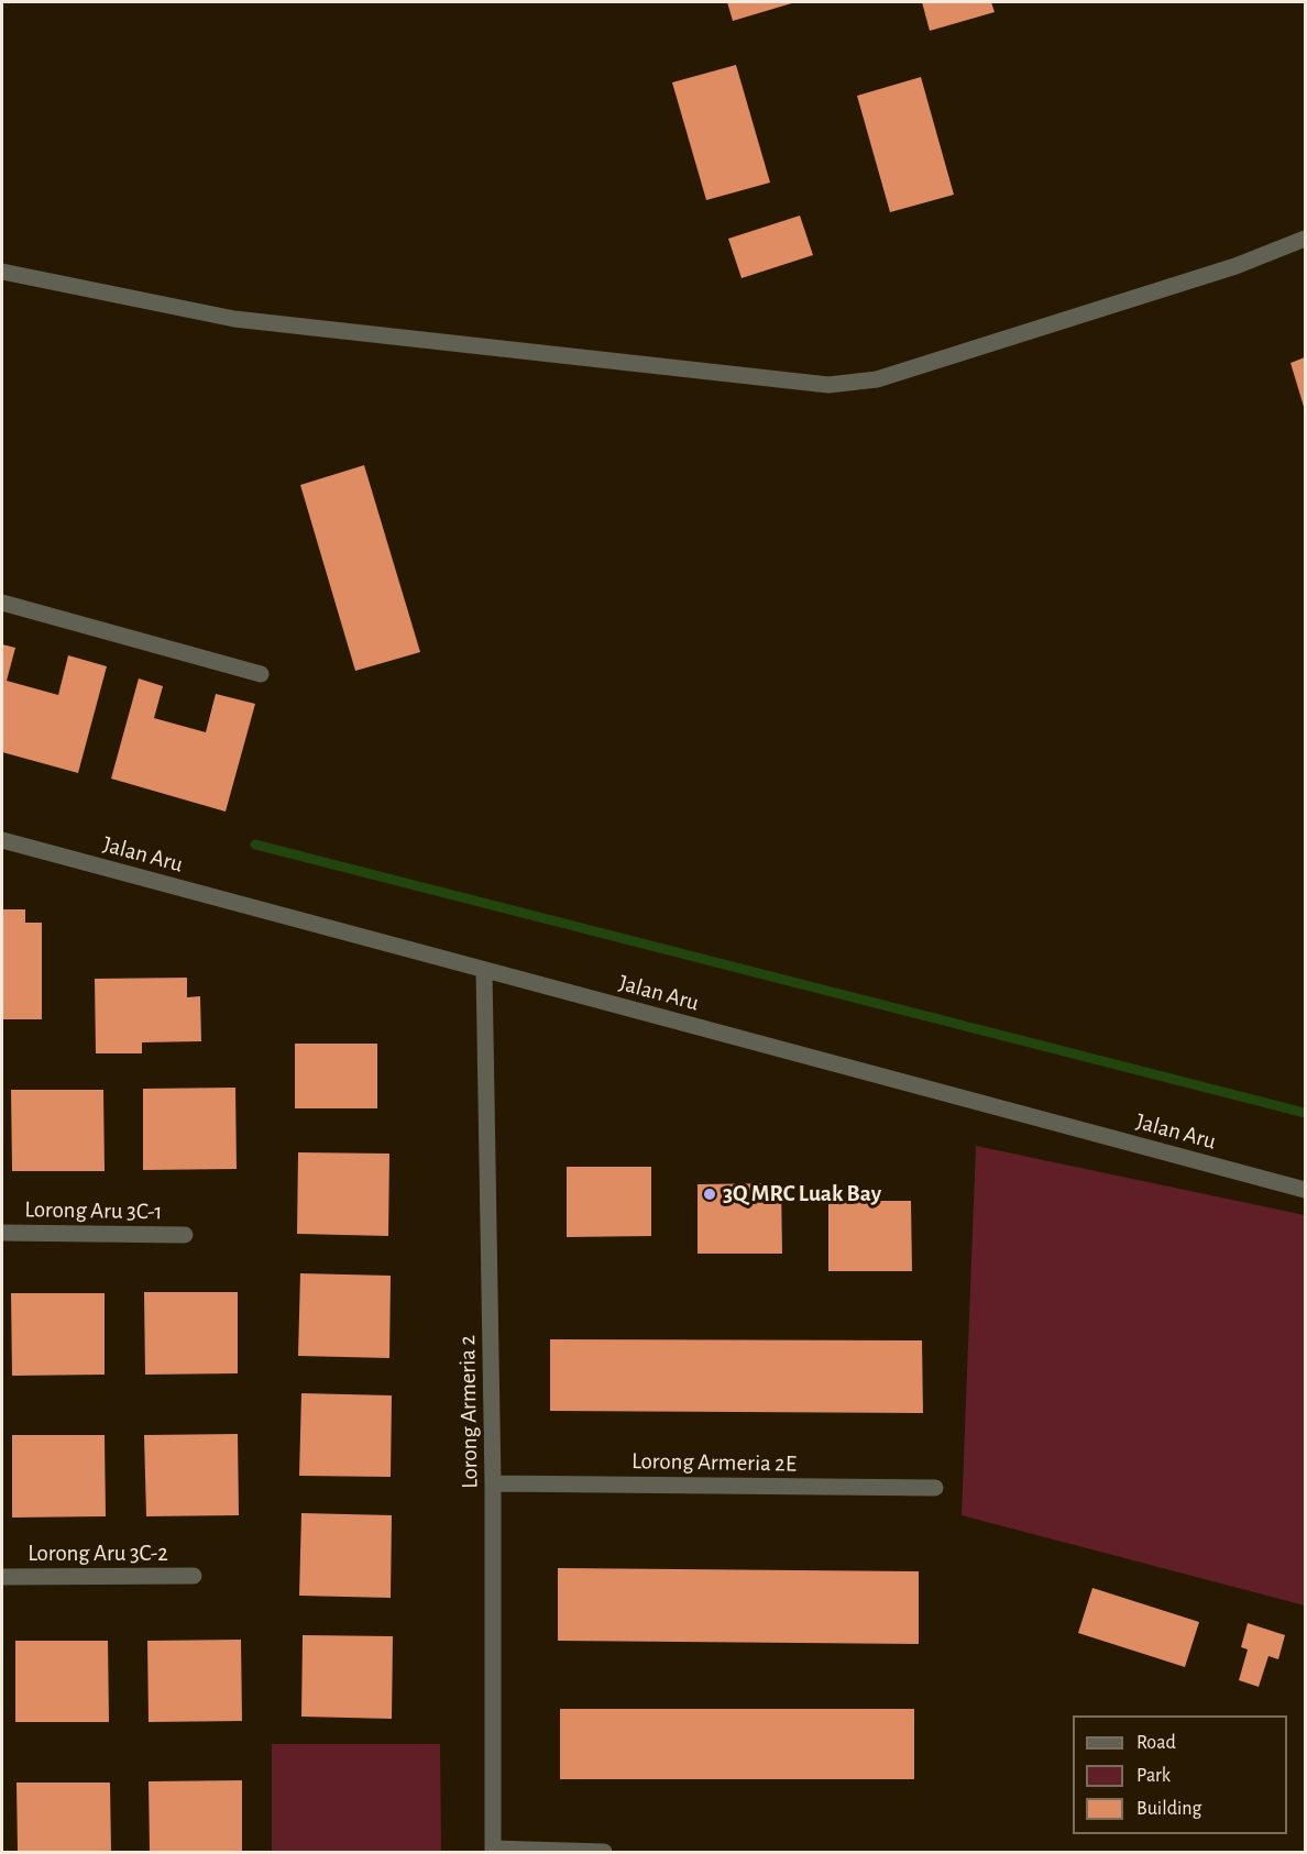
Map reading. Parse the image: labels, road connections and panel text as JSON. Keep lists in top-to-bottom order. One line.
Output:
{"streets":{"street":["Jalan Aru","Lorong Aru 3C-1","Lorong Armeria 2","Lorong Armeria 2E","Lorong Aru 3C-2"]},"crossings":[["Jalan Aru","Lorong Armeria 2"],["Lorong Armeria 2","Lorong Armeria 2E"]],"places":["3Q MRC Luak Bay"],"legend":["Road","Park","Building"]}
